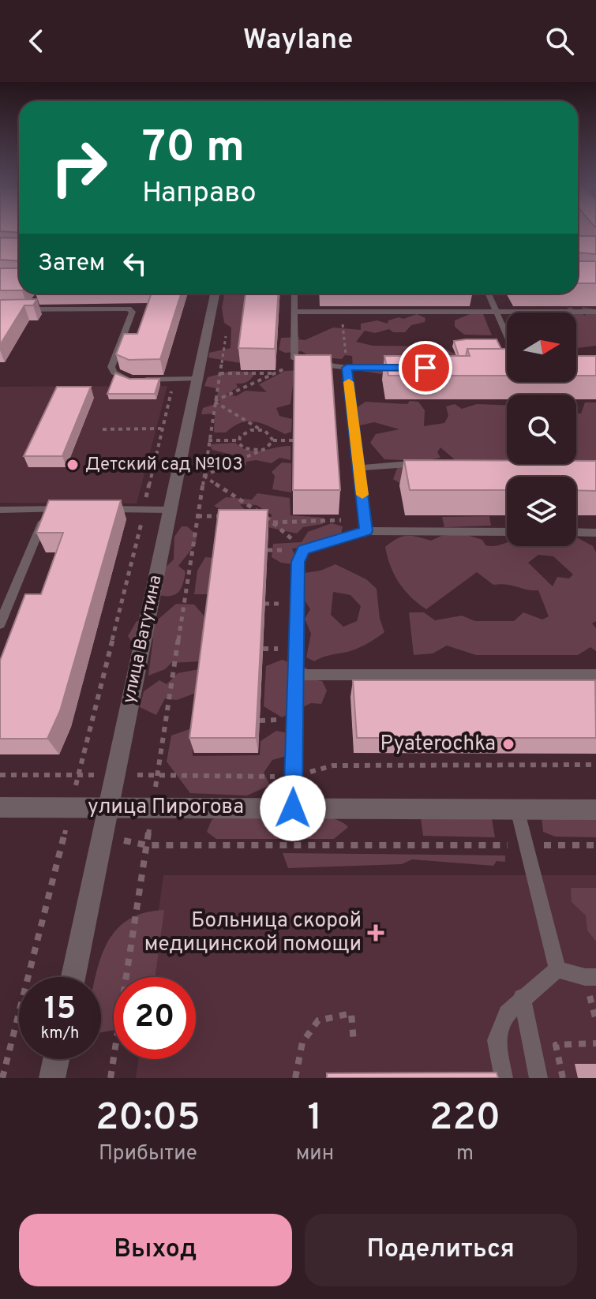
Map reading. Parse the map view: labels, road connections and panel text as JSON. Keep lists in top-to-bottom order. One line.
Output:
{"streets":{"street":["улица Ватутина","улица Пирогова"]},"crossings":[["улица Ватутина","улица Пирогова"]],"places":{"other":["Детский сад №103","Pyaterochka"],"health":["Больница скорой медицинской помощи"]},"north":"right","page":{"header":"Waylane","turn":["70 m","Направо"],"then":"Затем","speed":"15 km/h","limit":"20","eta":["20:05","Прибытие","1","мин","220","m"],"buttons":["Выход","Поделиться"]}}
